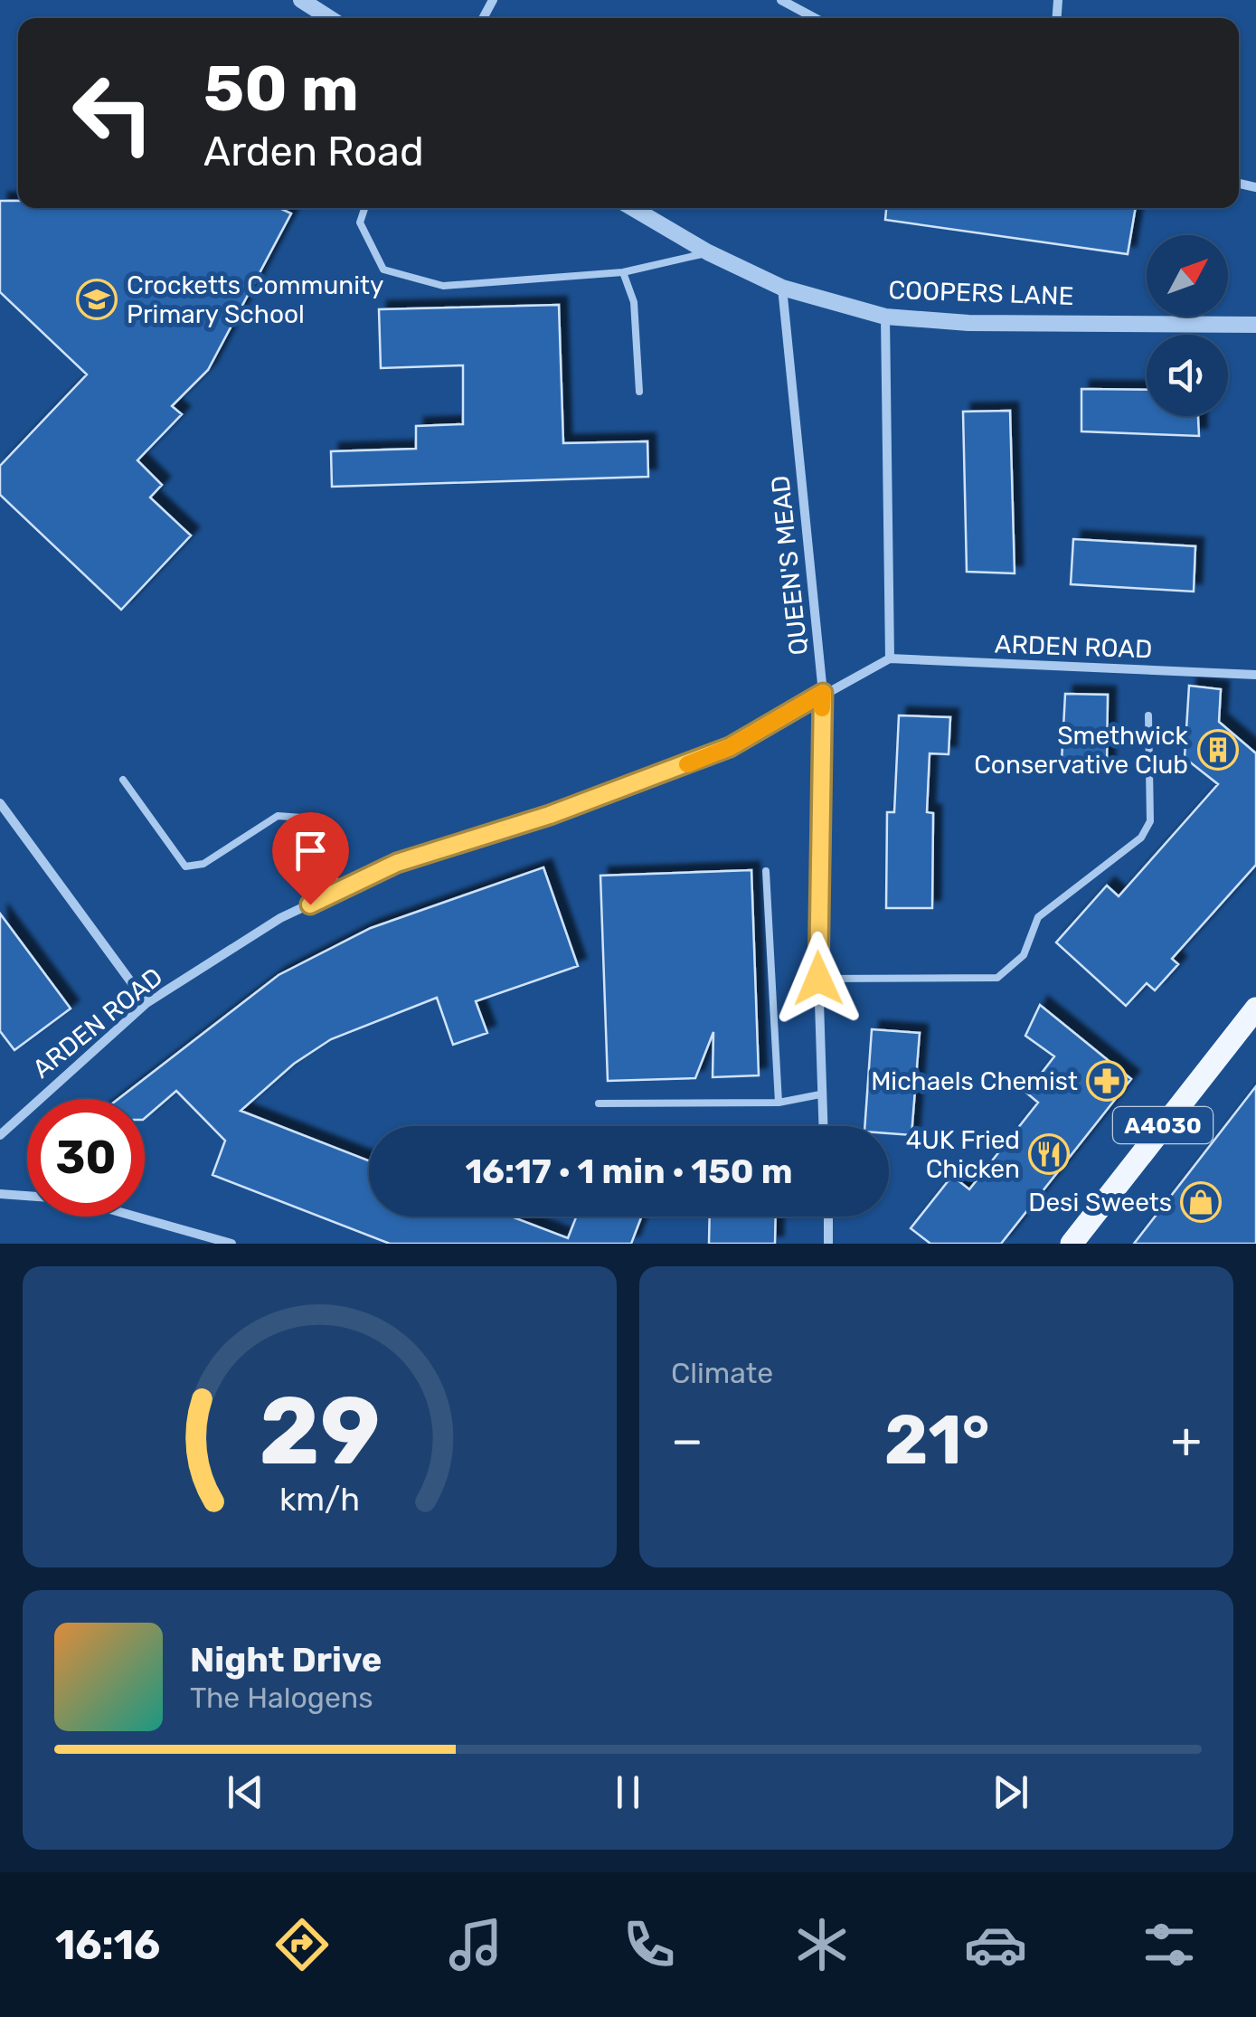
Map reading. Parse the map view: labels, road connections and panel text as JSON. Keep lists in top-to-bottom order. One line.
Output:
{"streets":{"main road":["A4030"],"street":["COOPERS LANE","QUEEN'S MEAD","ARDEN ROAD"]},"crossings":[["COOPERS LANE","QUEEN'S MEAD"],["QUEEN'S MEAD","ARDEN ROAD"]],"places":{"school or university":["Crocketts Community Primary School"],"building":["Smethwick Conservative Club"],"pharmacy":["Michaels Chemist"],"restaurant":["4UK Fried Chicken"],"shop":["Desi Sweets"]},"north":"top right","page":{"turn":["50 m","Arden Road"],"limit":"30","trip":"16:17 · 1 min · 150 m","tile":"Climate","heat":["−","21°","+"],"song":["Night Drive","The Halogens"],"tabs":"16:16","gauge":["29","km/h"]}}
